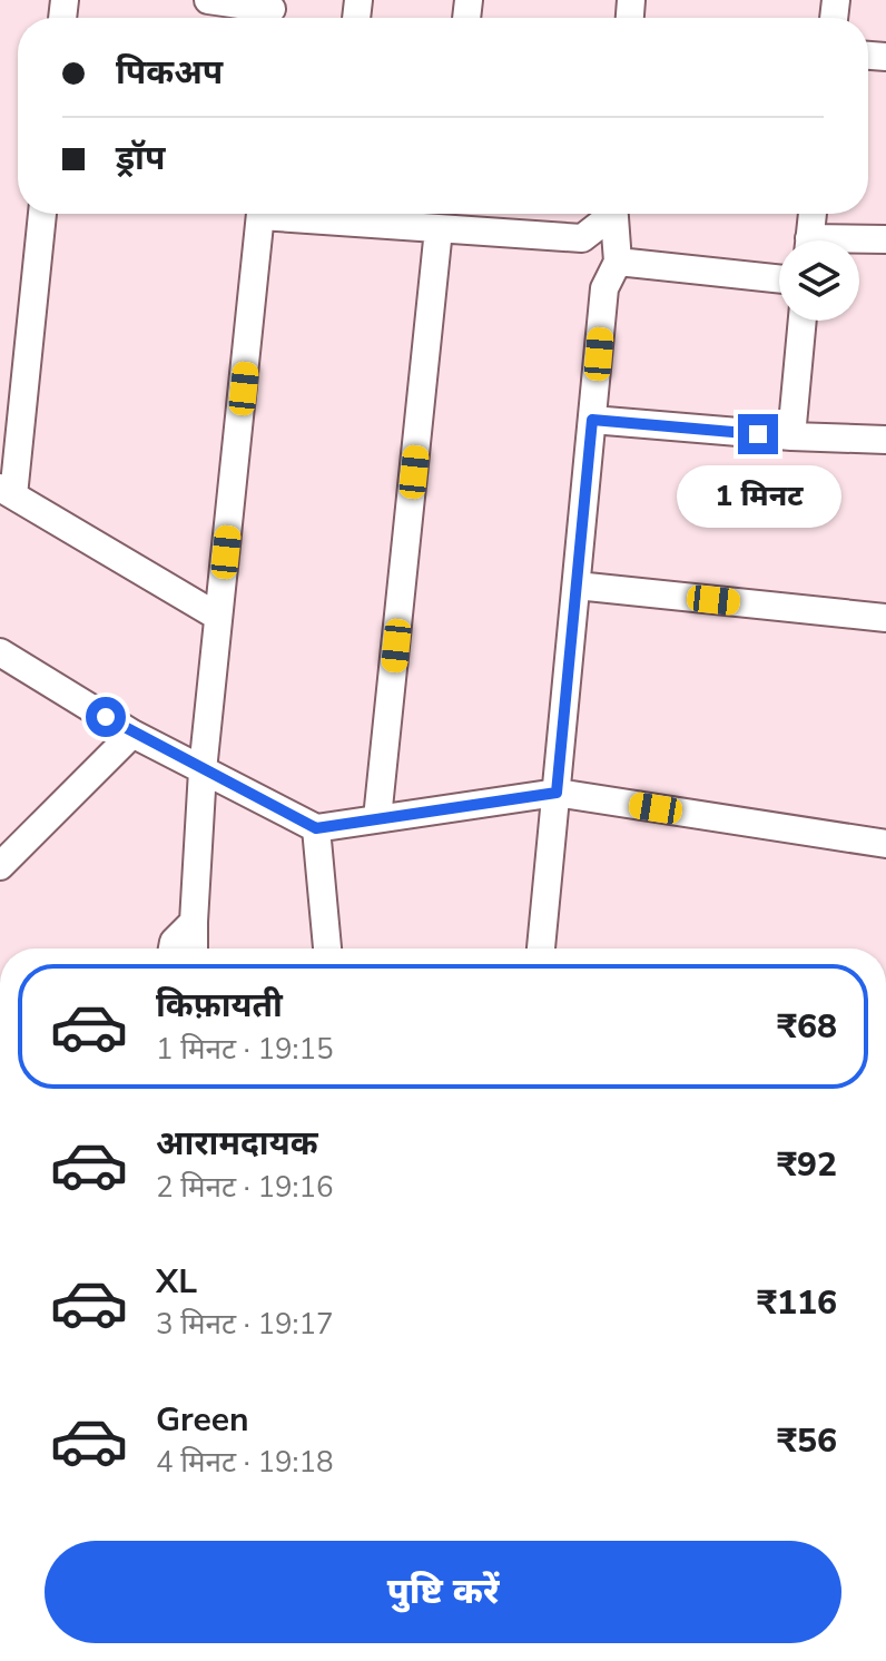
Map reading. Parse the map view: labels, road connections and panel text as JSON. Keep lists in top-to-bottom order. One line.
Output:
{"page":{"banner":["पिकअप","ड्रॉप"],"bubble":"1 मिनट","list":[{"name":"किफ़ायती","note":"1 मिनट · 19:15","value":"₹68"},{"name":"आरामदायक","note":"2 मिनट · 19:16","value":"₹92"},{"name":"XL","note":"3 मिनट · 19:17","value":"₹116"},{"name":"Green","note":"4 मिनट · 19:18","value":"₹56"}],"buttons":"पुष्टि करें"}}
